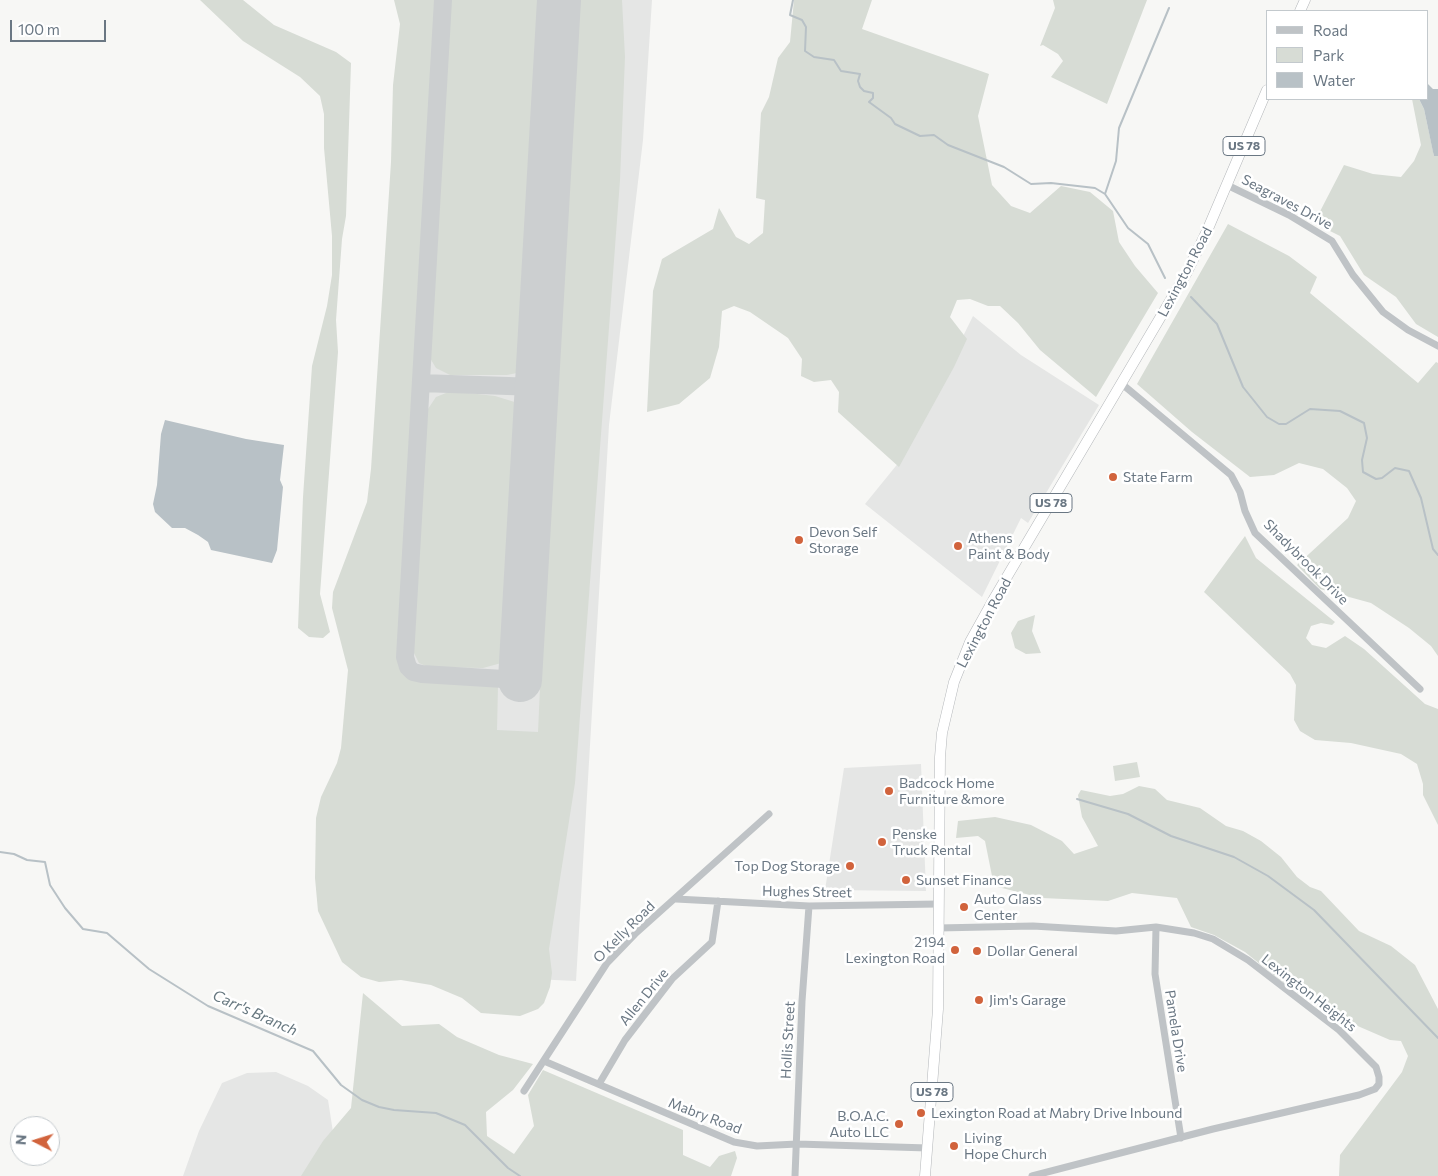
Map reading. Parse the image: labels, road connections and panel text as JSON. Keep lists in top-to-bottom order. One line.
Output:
{"streets":{"highway":["US 78","Lexington Road"],"street":["Seagraves Drive","Shadybrook Drive","Hughes Street","O Kelly Road","Lexington Heights","Allen Drive","Pamela Drive","Hollis Street","Mabry Road"]},"crossings":[["US 78","Seagraves Drive"],["US 78","Lexington Road"],["Seagraves Drive","Lexington Road"],["Lexington Road","Shadybrook Drive"],["Lexington Road","Hughes Street"],["Lexington Road","Lexington Heights"],["Lexington Road","Mabry Road"],["Hughes Street","O Kelly Road"],["Hughes Street","Allen Drive"],["Hughes Street","Hollis Street"],["O Kelly Road","Mabry Road"],["Lexington Heights","Pamela Drive"],["Allen Drive","Mabry Road"],["Hollis Street","Mabry Road"]],"water":["Carr's Branch"],"places":["State Farm","Devon Self Storage","Athens Paint & Body","Badcock Home Furniture &more","Penske Truck Rental","Top Dog Storage","Sunset Finance","Auto Glass Center","2194 Lexington Road","Dollar General","Jim's Garage","Lexington Road at Mabry Drive Inbound","B.O.A.C. Auto LLC","Living Hope Church"],"legend":["Road","Park","Water"],"scale_bar":"100 m","north":"left"}
